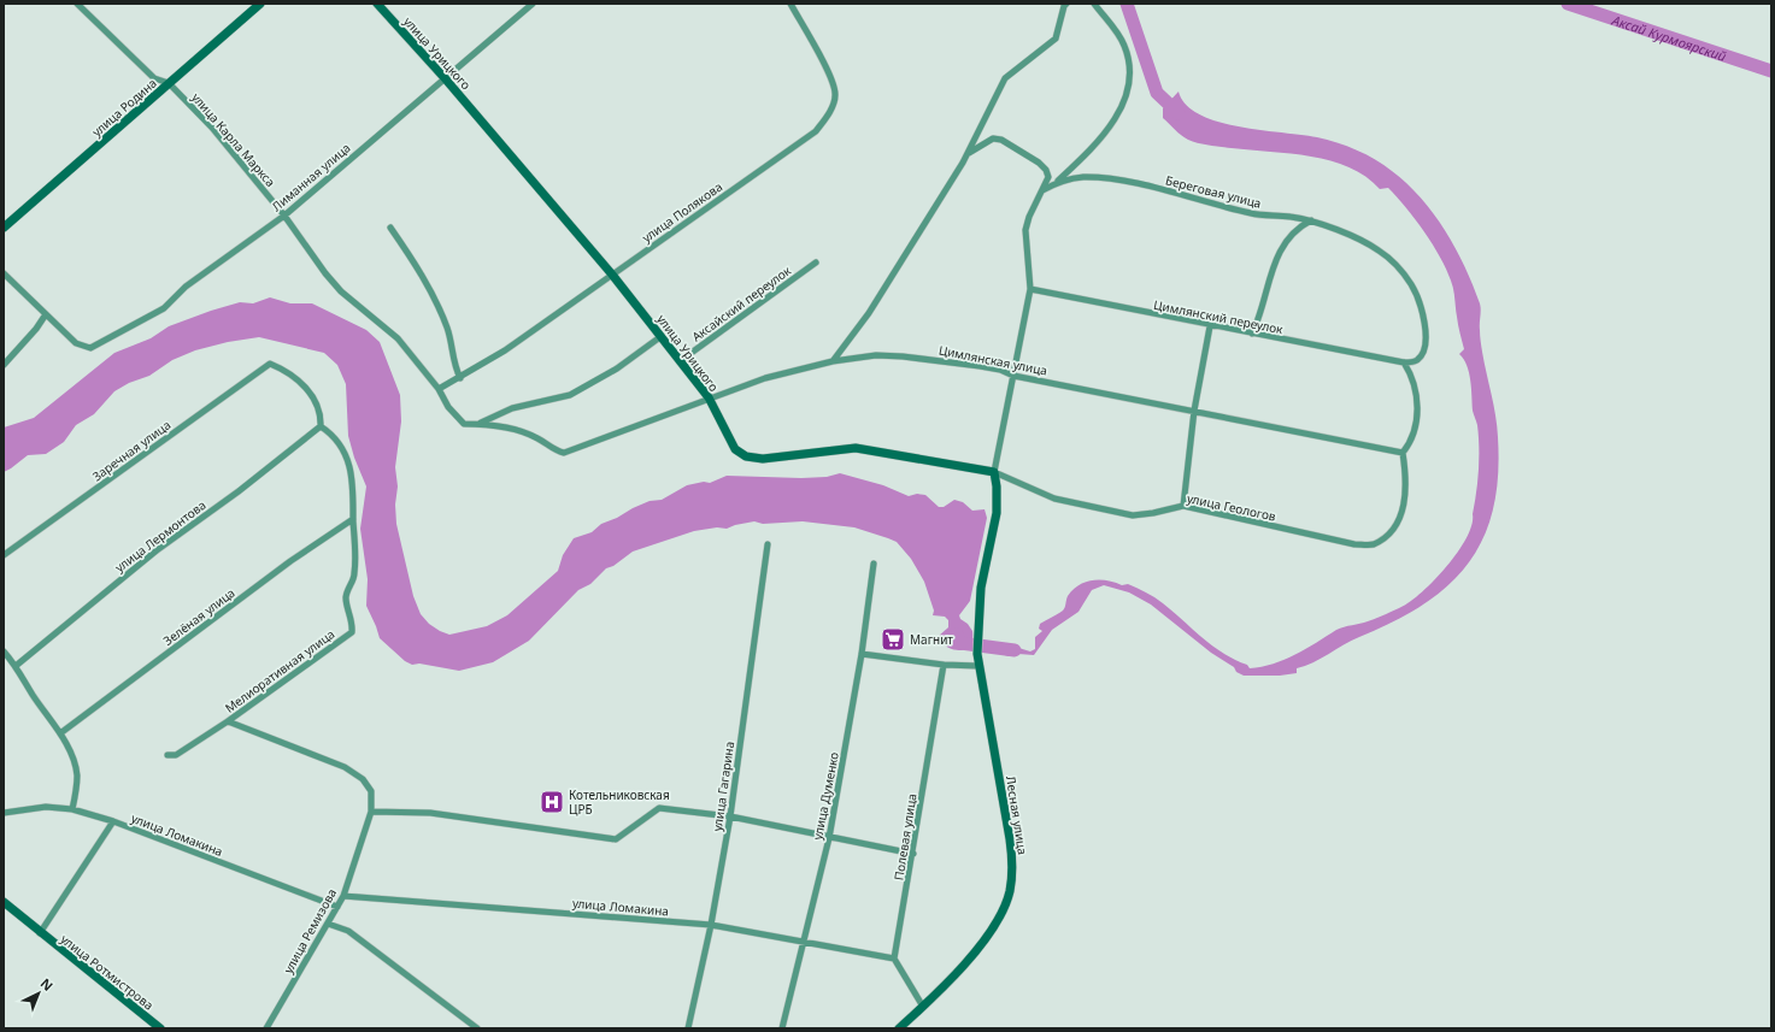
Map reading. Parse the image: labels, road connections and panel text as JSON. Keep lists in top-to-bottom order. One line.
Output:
{"streets":{"street":["улица Урицкого","улица Родина","улица Карла Маркса","Лиманная улица","Береговая улица","улица Полякова","Аксайский переулок","Цимлянский переулок","Цимлянская улица","Заречная улица","улица Геологов","улица Лермонтова","Зелёная улица","Мелиоративная улица","улица Гагарина","улица Думенко","Лесная улица","улица Ломакина","Полевая улица","улица Ремизова","улица Ротмистрова"]},"crossings":[["улица Урицкого","Лиманная улица"],["улица Урицкого","улица Полякова"],["улица Урицкого","Аксайский переулок"],["улица Урицкого","Цимлянская улица"],["улица Урицкого","улица Геологов"],["улица Урицкого","Лесная улица"],["улица Родина","улица Карла Маркса"],["улица Карла Маркса","Лиманная улица"],["улица Карла Маркса","улица Полякова"],["улица Карла Маркса","Цимлянская улица"],["Береговая улица","Цимлянский переулок"],["улица Полякова","Цимлянская улица"],["Цимлянская улица","улица Геологов"],["Заречная улица","улица Лермонтова"],["Заречная улица","Мелиоративная улица"],["улица Геологов","Лесная улица"],["улица Лермонтова","Мелиоративная улица"],["Зелёная улица","Мелиоративная улица"],["Мелиоративная улица","улица Ремизова"],["улица Гагарина","улица Ломакина"],["улица Думенко","улица Ломакина"],["улица Ломакина","Полевая улица"],["улица Ломакина","улица Ремизова"]],"water":["Аксай Курмоярский"],"places":{"supermarket":["Магнит"],"hospital":["Котельниковская ЦРБ"]},"north":"top right"}
